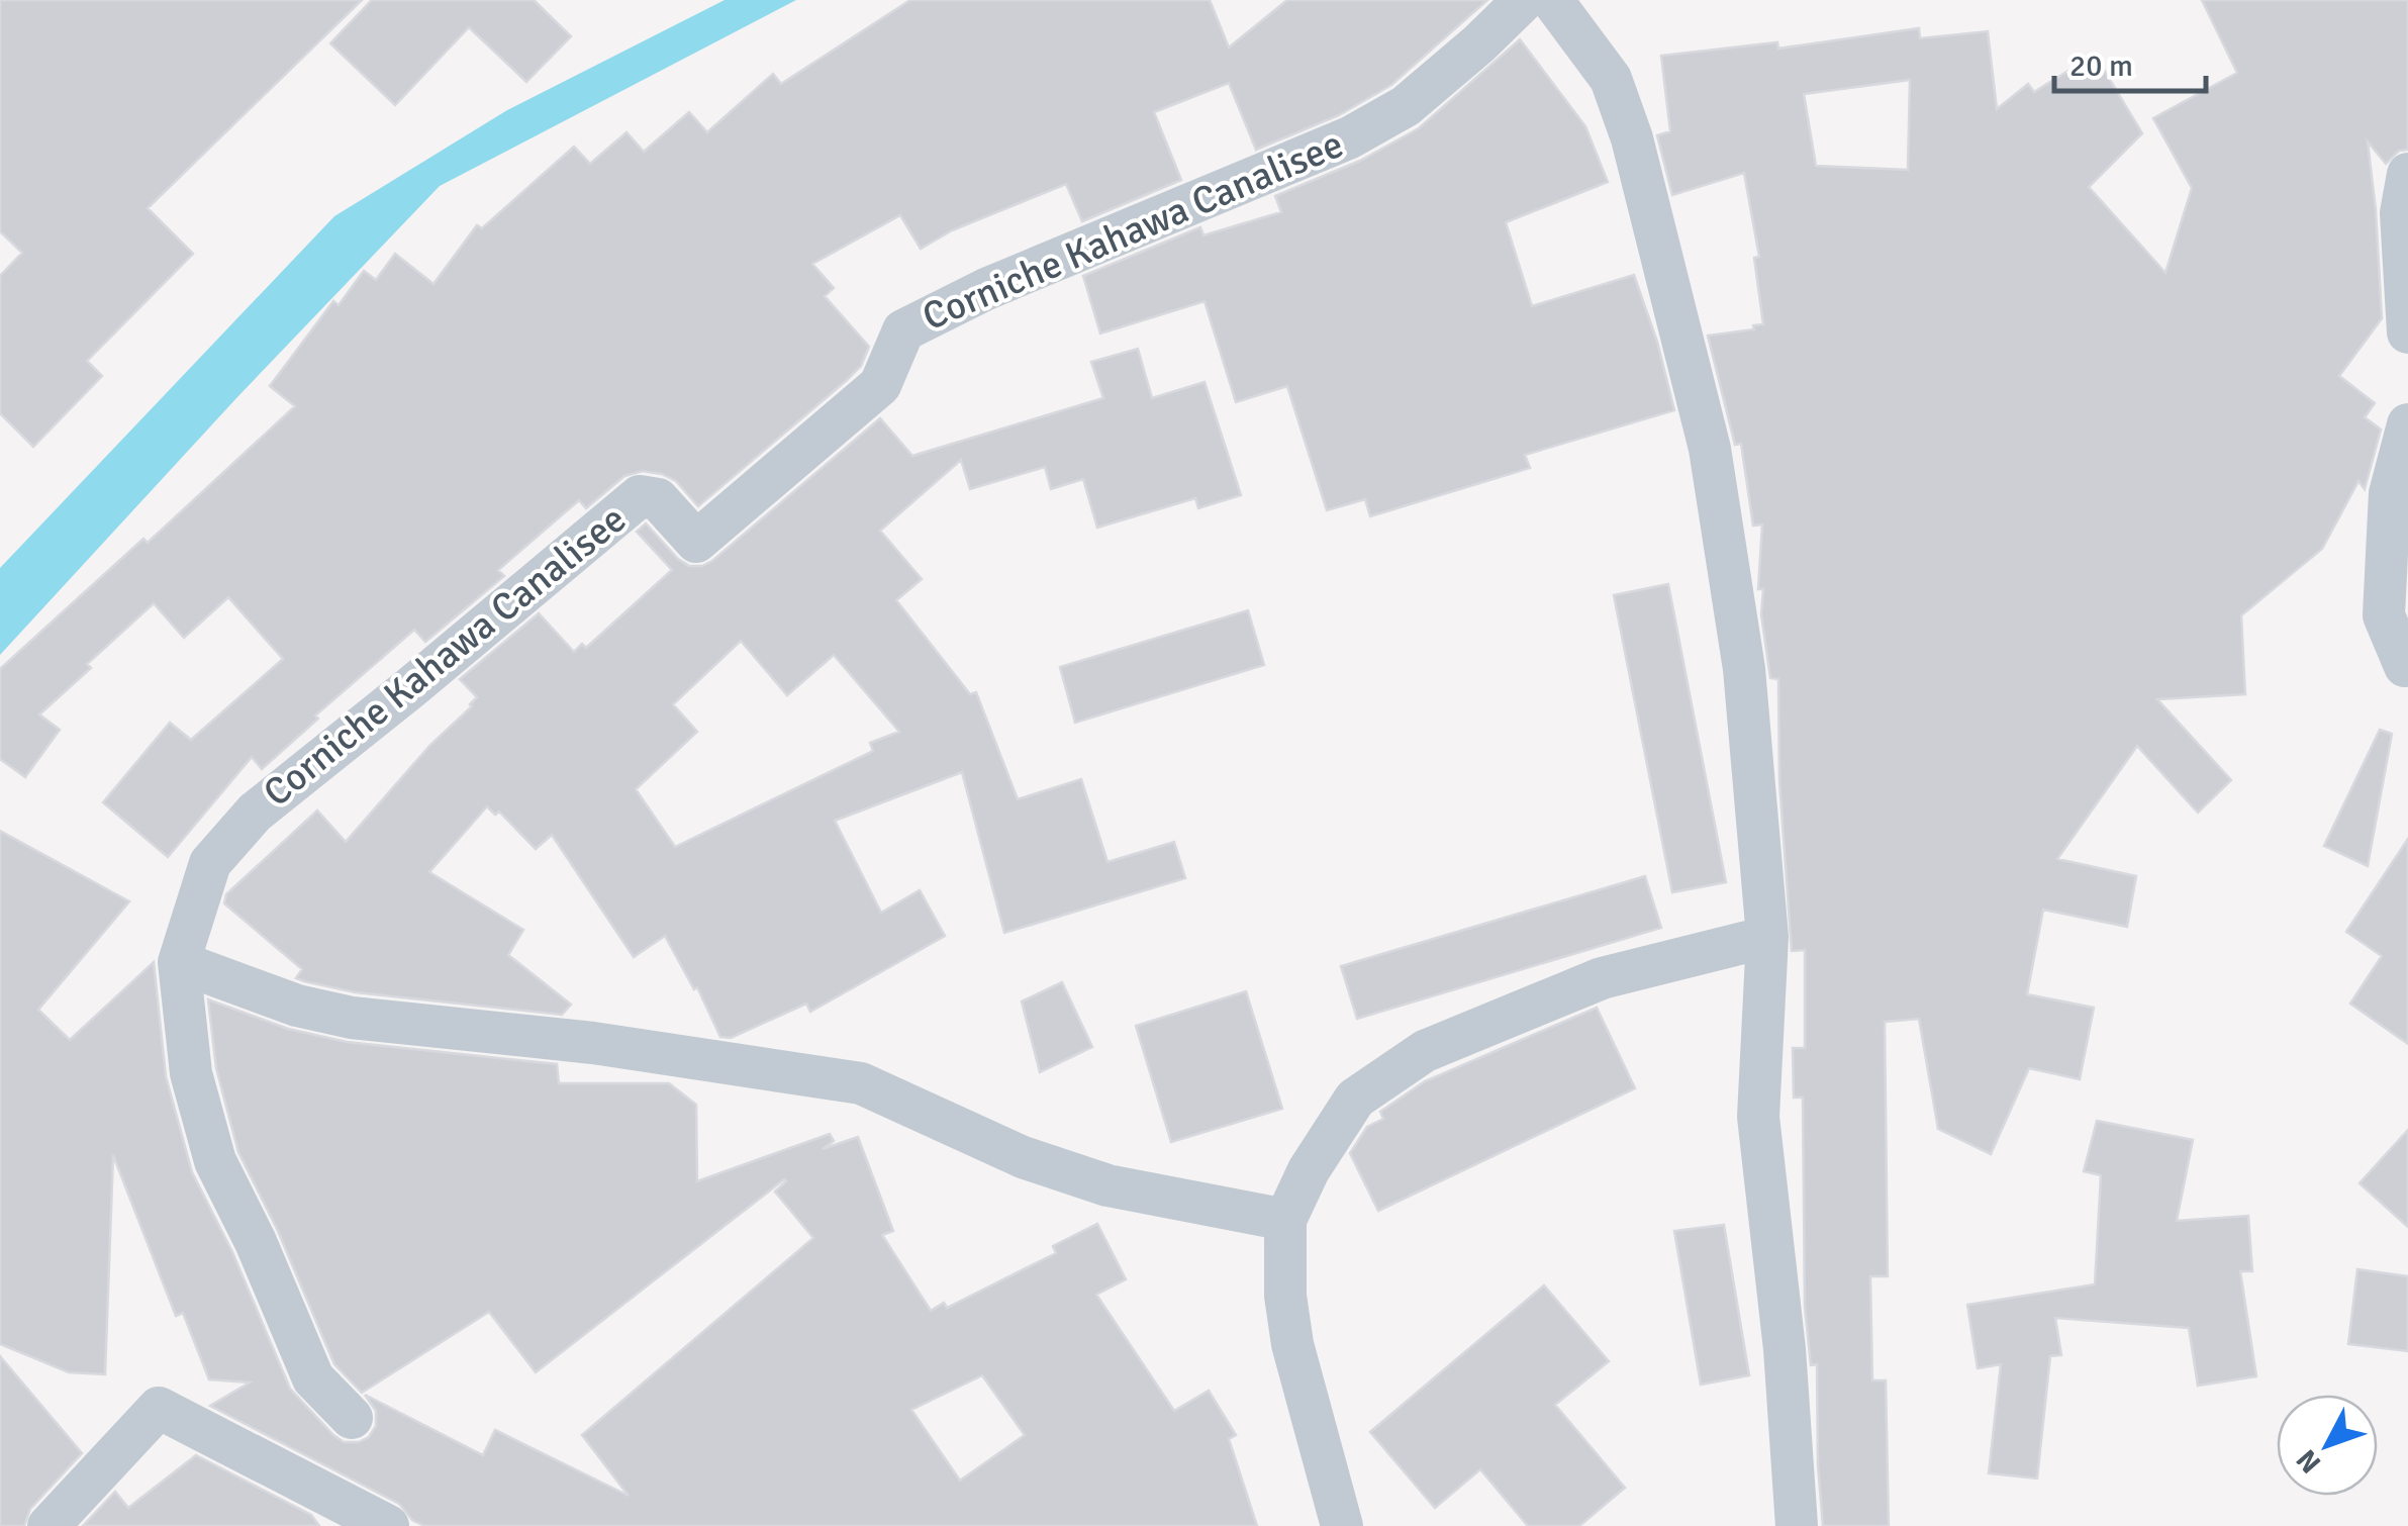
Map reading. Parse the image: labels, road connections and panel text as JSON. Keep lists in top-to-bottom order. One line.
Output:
{"streets":{"street":["Corniche Kahawa Canalisee"]},"scale_bar":"20 m","north":"bottom left"}
